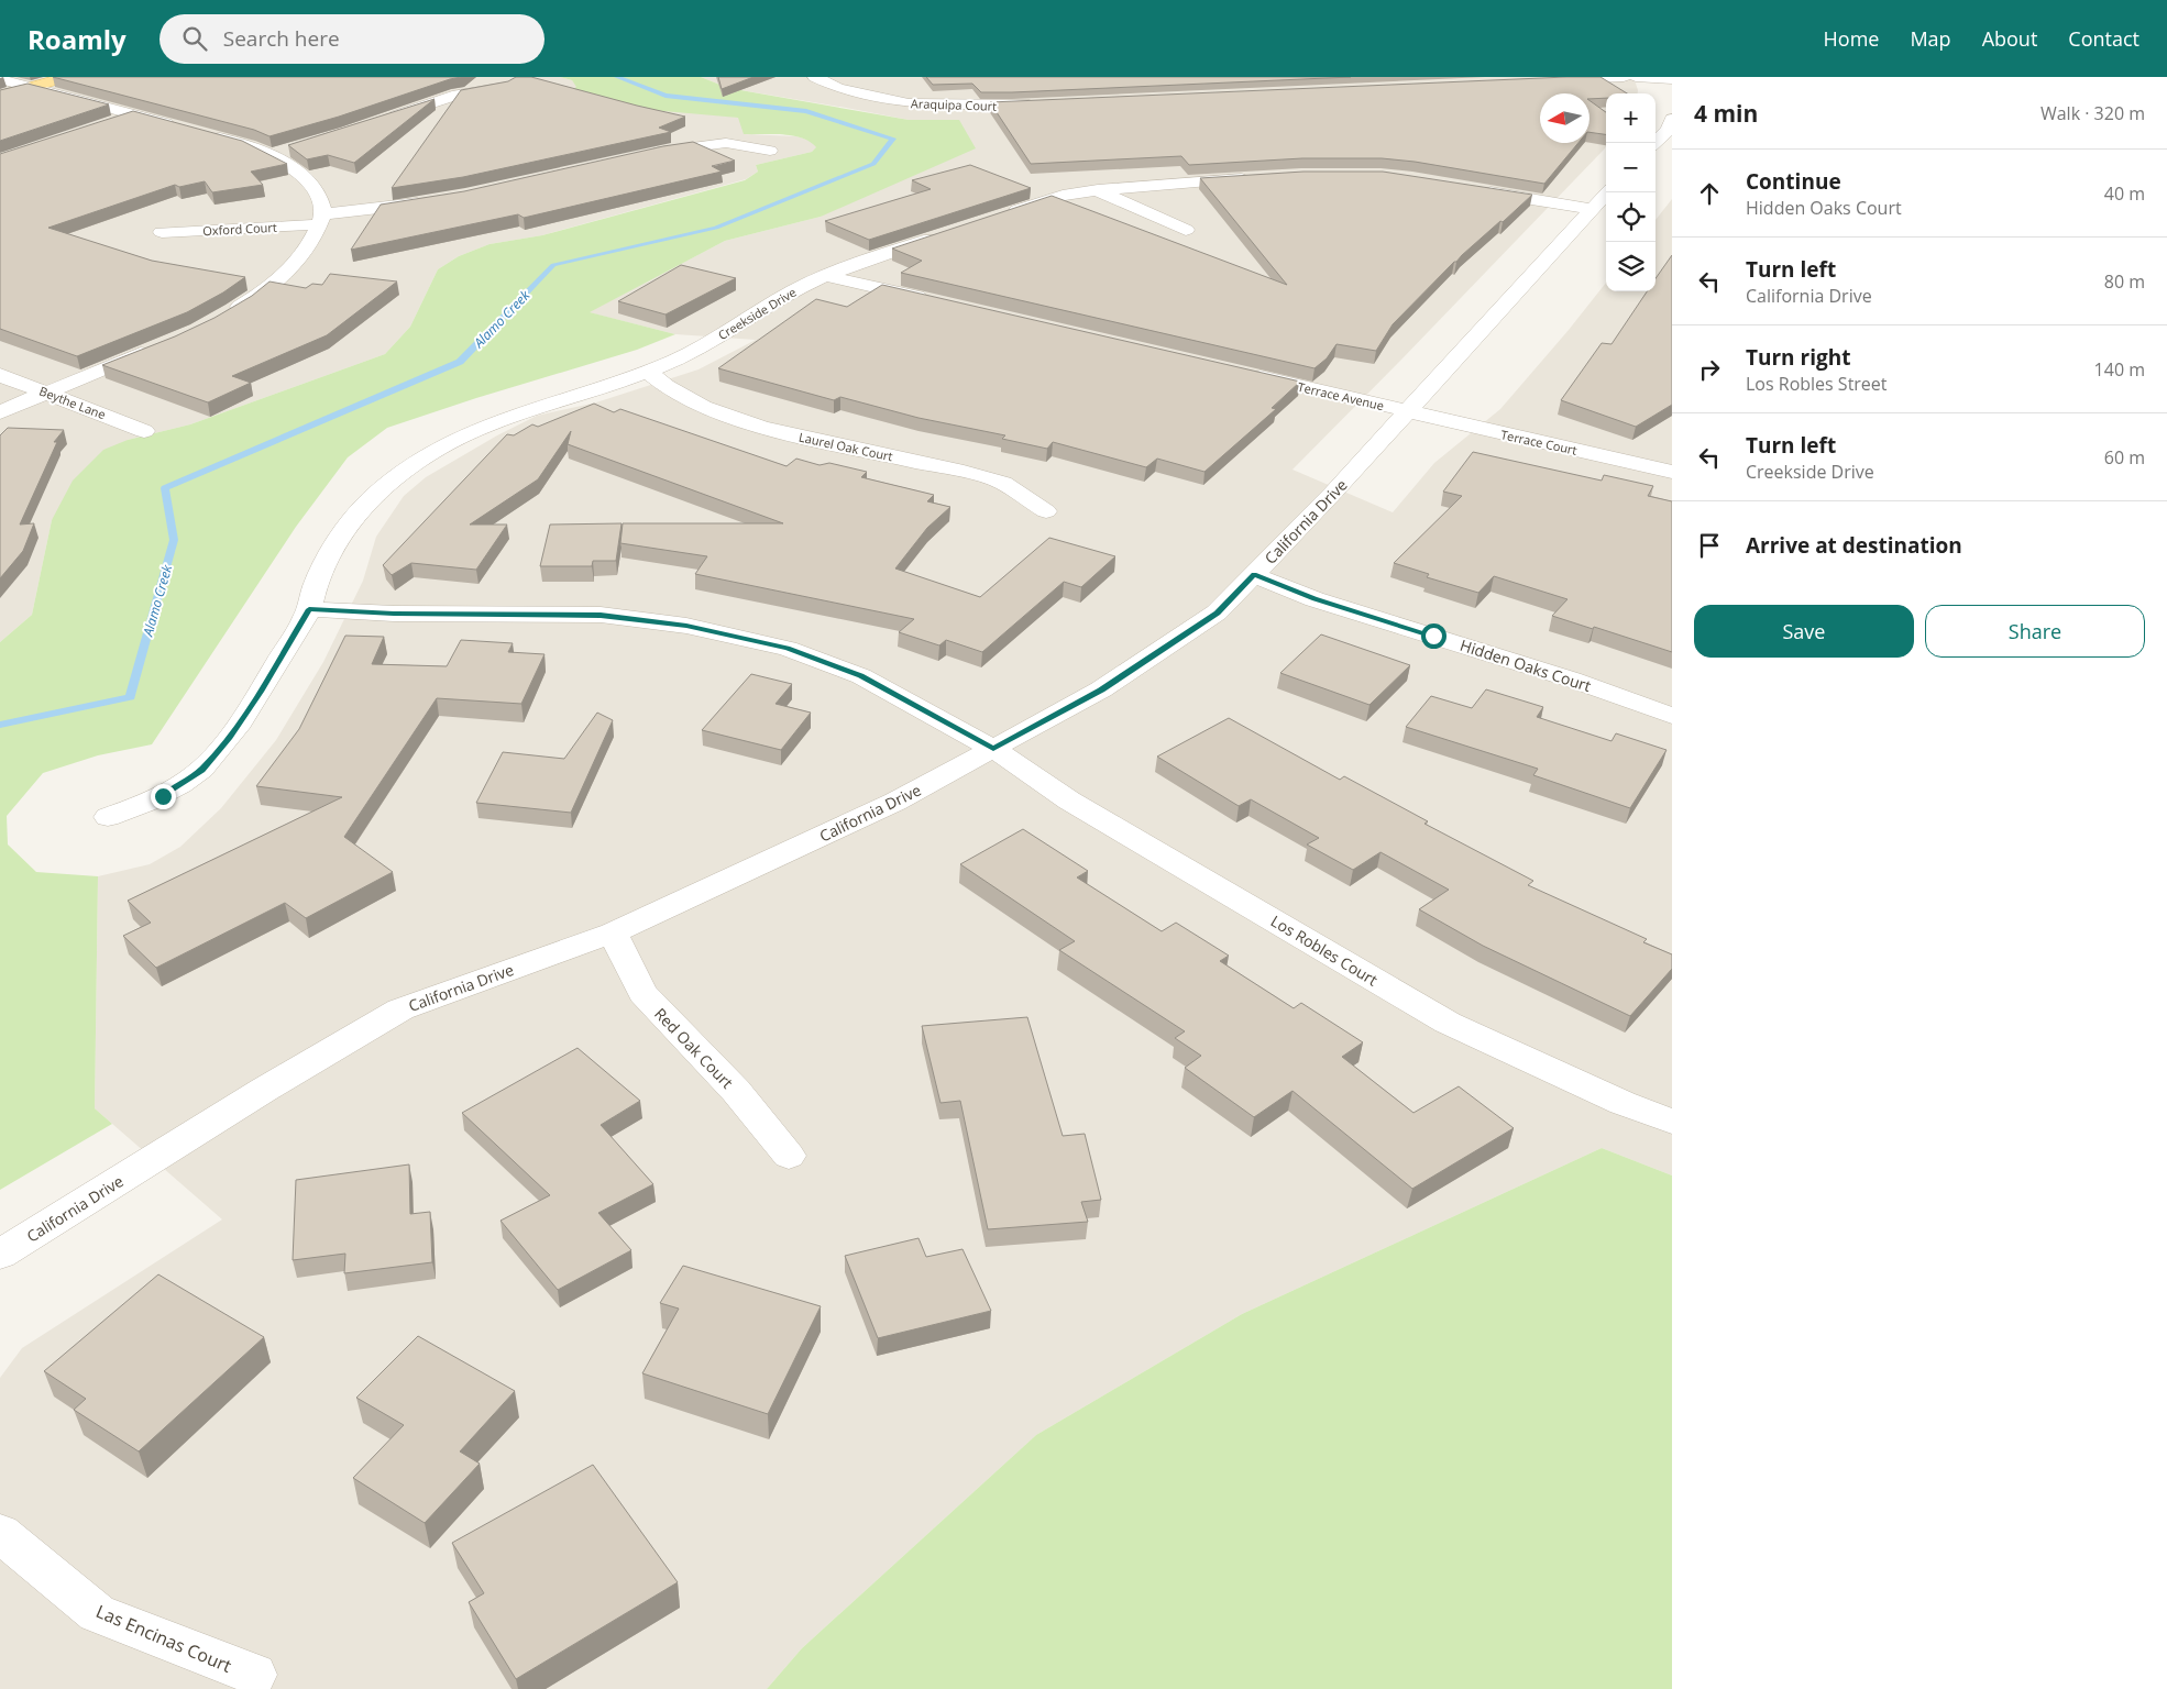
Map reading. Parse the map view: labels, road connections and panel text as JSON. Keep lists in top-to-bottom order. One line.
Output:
{"streets":{"street":["Araquipa Court","Oxford Court","Creekside Drive","Terrace Avenue","Beythe Lane","Terrace Court","Laurel Oak Court","California Drive","Hidden Oaks Court","Los Robles Court","Red Oak Court","Las Encinas Court"]},"crossings":[["Creekside Drive","Laurel Oak Court"],["Creekside Drive","Los Robles Court"],["Terrace Avenue","Terrace Court"],["Terrace Avenue","California Drive"],["Terrace Court","California Drive"],["California Drive","Hidden Oaks Court"],["California Drive","Los Robles Court"],["California Drive","Red Oak Court"]],"water":["Alamo Creek"],"north":"left","page":{"header":"Roamly","search":"Search here","nav":["Home","Map","About","Contact"],"heading":["4 min","Walk · 320 m"],"map_buttons":["+","−"],"list":[["Continue","Hidden Oaks Court","40 m"],["Turn left","California Drive","80 m"],["Turn right","Los Robles Street","140 m"],["Turn left","Creekside Drive","60 m"],"Arrive at destination"],"buttons":["Save","Share"]}}
